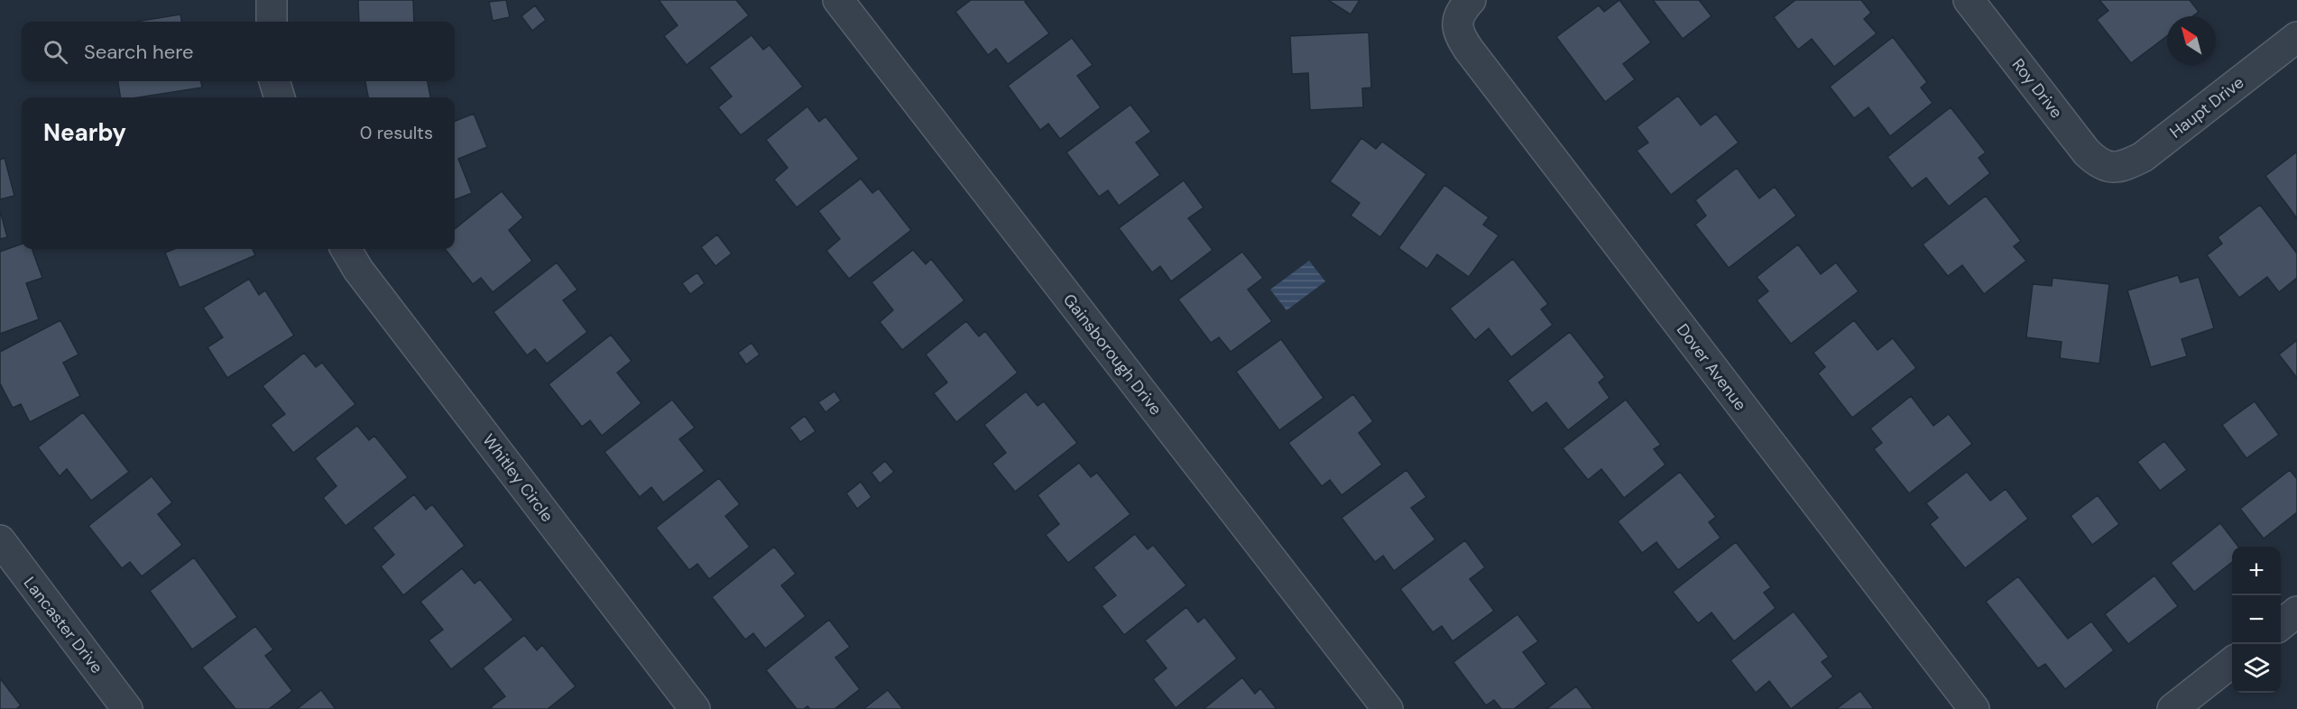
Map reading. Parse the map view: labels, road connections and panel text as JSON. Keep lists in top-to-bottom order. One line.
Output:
{"streets":{"street":["Roy Drive","Haupt Drive","Gainsborough Drive","Dover Avenue","Whitley Circle","Lancaster Drive"]},"crossings":[["Roy Drive","Haupt Drive"]],"north":"top left","page":{"search":"Search here","heading":["Nearby","0 results"],"map_buttons":["+","−"]}}
